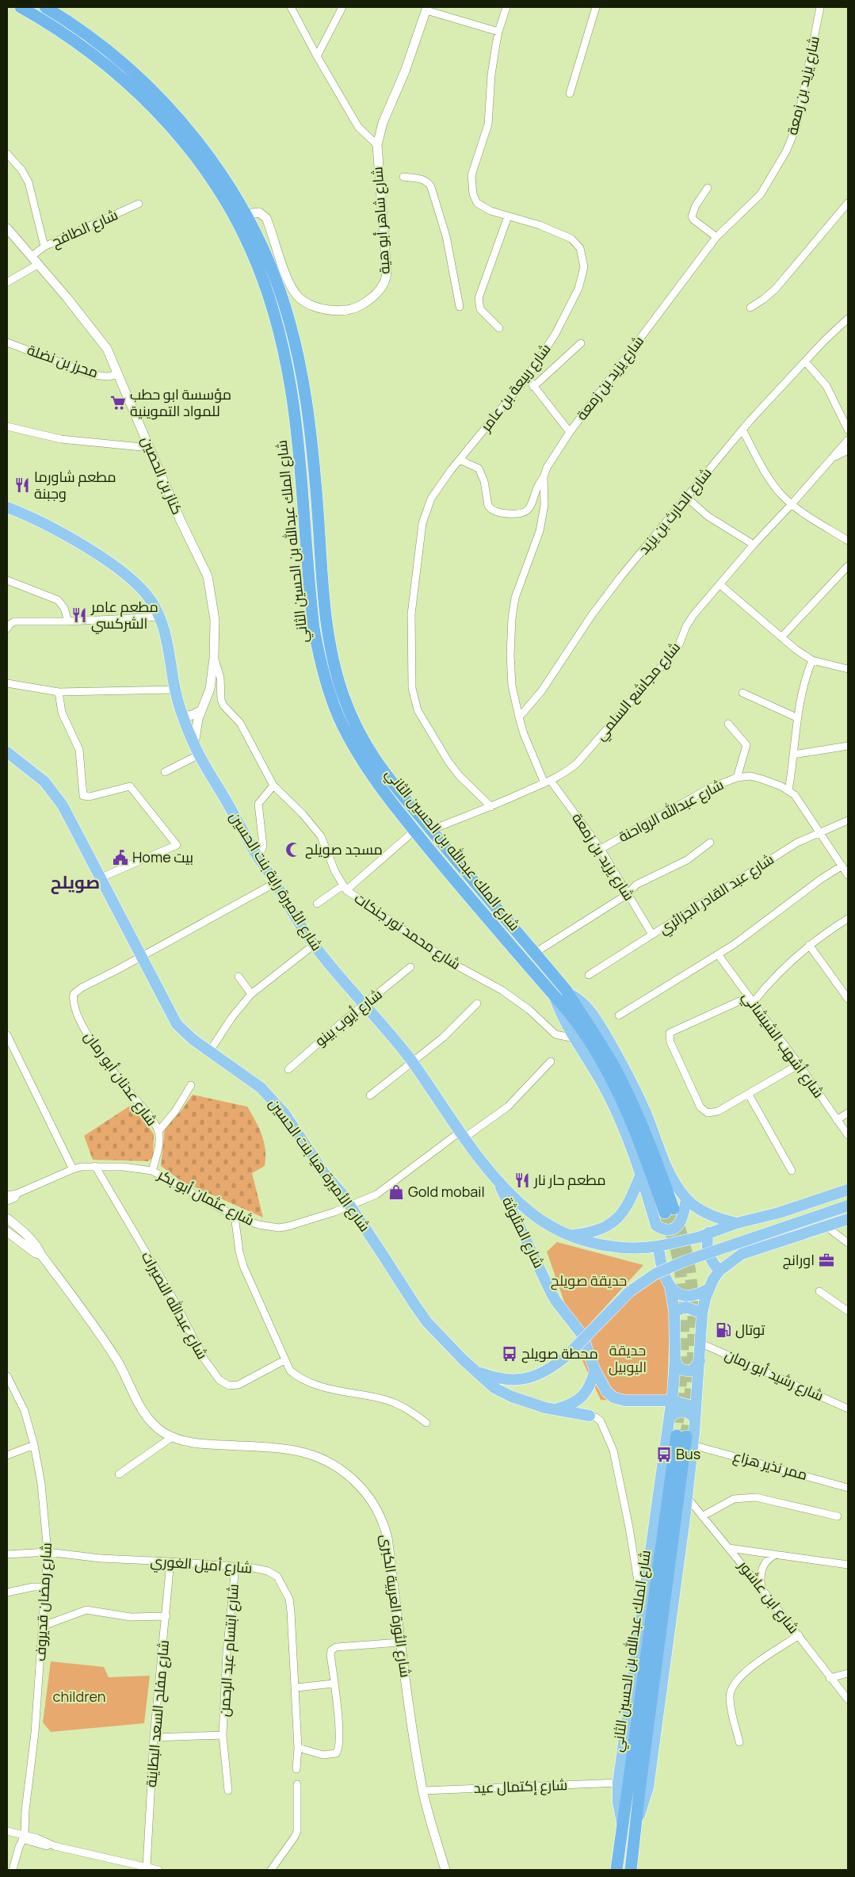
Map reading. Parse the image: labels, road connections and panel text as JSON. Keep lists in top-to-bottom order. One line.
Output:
{"streets":{"highway":["شارع الملك عبدالله بن الحسين الثاني"],"main road":["شارع الأميرة راية بنت الحسين","شارع الأميرة هيا بنت الحسين","شارع المثلوثة"],"street":["شارع يزيد بن زمعة","شارع شاهر أبو هية","شارع الطافح","محرز بن نضلة","شارع ربيعة بن عامر","كناز بن الحصين","شارع الحارث بن يزيد","شارع مجاشع السلمي","شارع عبدالله الرواحنة","شارع عبد القادر الجزائري","شارع محمد نور جنكات","شارع أيوب بينو","شارع أشهب الشيشاني","شارع عدنان أبو رمان","شارع عثمان أبو بكر","شارع عبدالله النصيرات","شارع رشيد أبو رمان","ممر نذير هزاع","شارع أميل الغوري","شارع ابن عاشور","شارع رمضان قديروف","شارع الثورة العربية الكبرى","شارع ابتسام عبد الرحمن","شارع مفلح السعد البطاينة","شارع إكتمال عيد"]},"crossings":[["شارع يزيد بن زمعة","شارع الحارث بن يزيد"],["شارع يزيد بن زمعة","شارع مجاشع السلمي"],["شارع يزيد بن زمعة","شارع عبدالله الرواحنة"],["شارع يزيد بن زمعة","شارع عبد القادر الجزائري"],["شارع شاهر أبو هية","شارع الملك عبدالله بن الحسين الثاني"],["شارع الطافح","كناز بن الحصين"],["محرز بن نضلة","كناز بن الحصين"],["شارع ربيعة بن عامر","شارع مجاشع السلمي"],["كناز بن الحصين","شارع الأميرة راية بنت الحسين"],["كناز بن الحصين","شارع محمد نور جنكات"],["شارع الملك عبدالله بن الحسين الثاني","شارع مجاشع السلمي"],["شارع الملك عبدالله بن الحسين الثاني","ممر نذير هزاع"],["شارع الأميرة راية بنت الحسين","شارع أيوب بينو"],["شارع الأميرة راية بنت الحسين","شارع عدنان أبو رمان"],["شارع الأميرة راية بنت الحسين","شارع عثمان أبو بكر"],["شارع الأميرة راية بنت الحسين","شارع المثلوثة"],["شارع عدنان أبو رمان","شارع الأميرة هيا بنت الحسين"],["شارع عدنان أبو رمان","شارع عثمان أبو بكر"],["شارع الأميرة هيا بنت الحسين","شارع عثمان أبو بكر"],["شارع عثمان أبو بكر","شارع عبدالله النصيرات"],["شارع أميل الغوري","شارع رمضان قديروف"],["شارع أميل الغوري","شارع ابتسام عبد الرحمن"],["شارع أميل الغوري","شارع مفلح السعد البطاينة"],["شارع الثورة العربية الكبرى","شارع إكتمال عيد"],["شارع ابتسام عبد الرحمن","شارع مفلح السعد البطاينة"]],"districts":["صويلح"],"parks":["حديقة صويلح","حديقة اليوبيل","children"],"places":{"supermarket":["مؤسسة ابو حطب للمواد التموينية"],"restaurant":["مطعم شاورما وجبنة","مطعم عامر الشركسي","مطعم حار نار"],"mosque":["مسجد صويلح"],"public building":["Home بيت"],"shop":["Gold mobail"],"office":["اورانج"],"fuel station":["توتال"],"bus stop":["محطة صويلح","Bus"]}}
